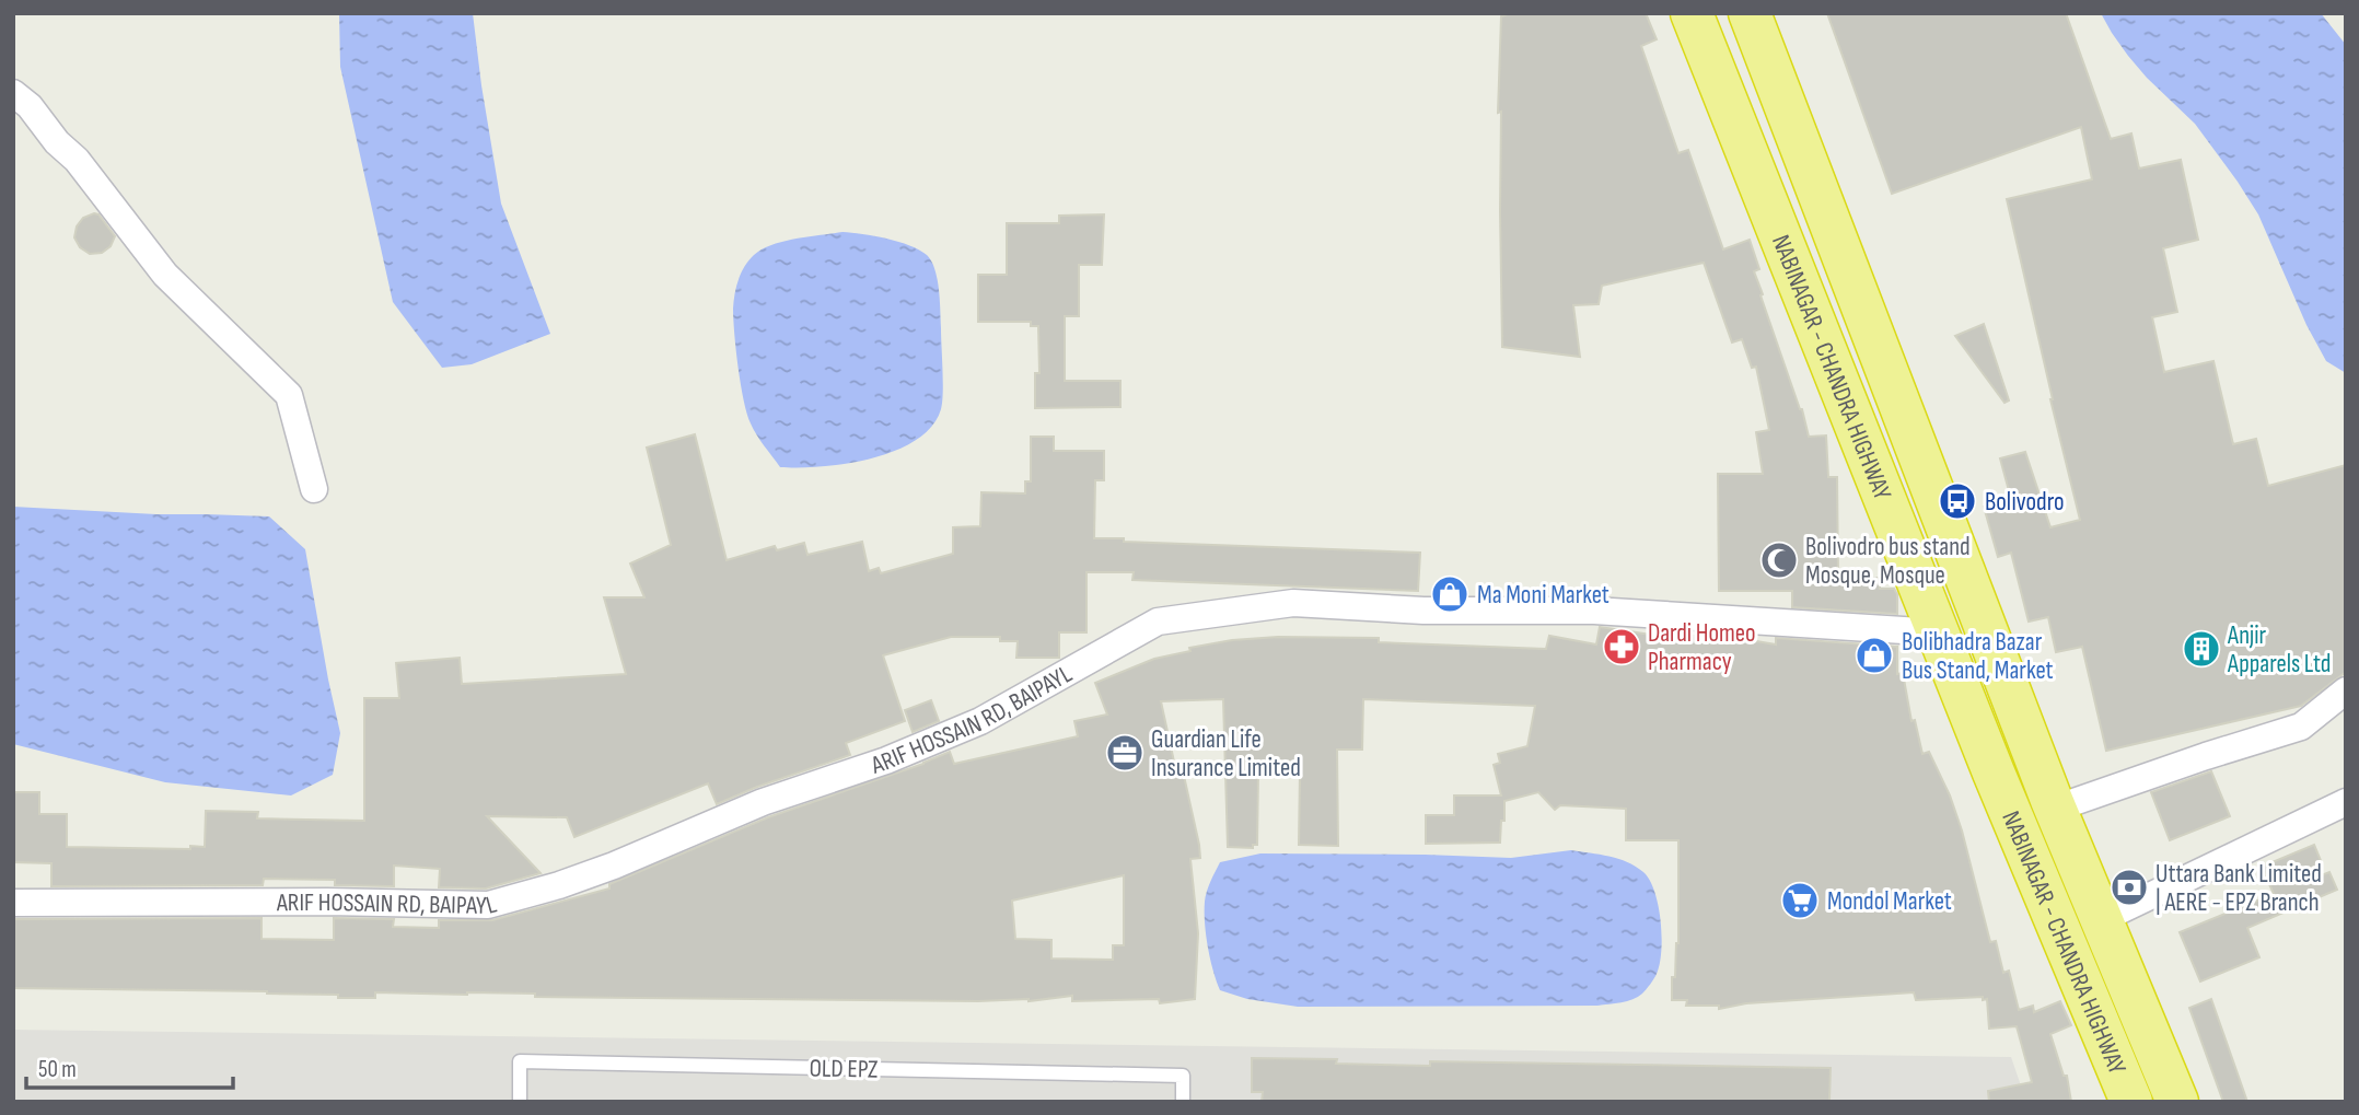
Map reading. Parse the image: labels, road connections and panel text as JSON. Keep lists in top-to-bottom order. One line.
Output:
{"streets":{"highway":["NABINAGAR - CHANDRA HIGHWAY"],"street":["ARIF HOSSAIN RD, BAIPAYL"],"lane":["OLD EPZ"]},"crossings":[["NABINAGAR - CHANDRA HIGHWAY","ARIF HOSSAIN RD, BAIPAYL"]],"places":{"bus stop":["Bolivodro"],"mosque":["Bolivodro bus stand Mosque, Mosque"],"shop":["Ma Moni Market","Bolibhadra Bazar Bus Stand, Market"],"pharmacy":["Dardi Homeo Pharmacy"],"building":["Anjir Apparels Ltd"],"office":["Guardian Life Insurance Limited"],"bank":["Uttara Bank Limited | AERE - EPZ Branch"],"supermarket":["Mondol Market"]},"scale_bar":"50 m"}
